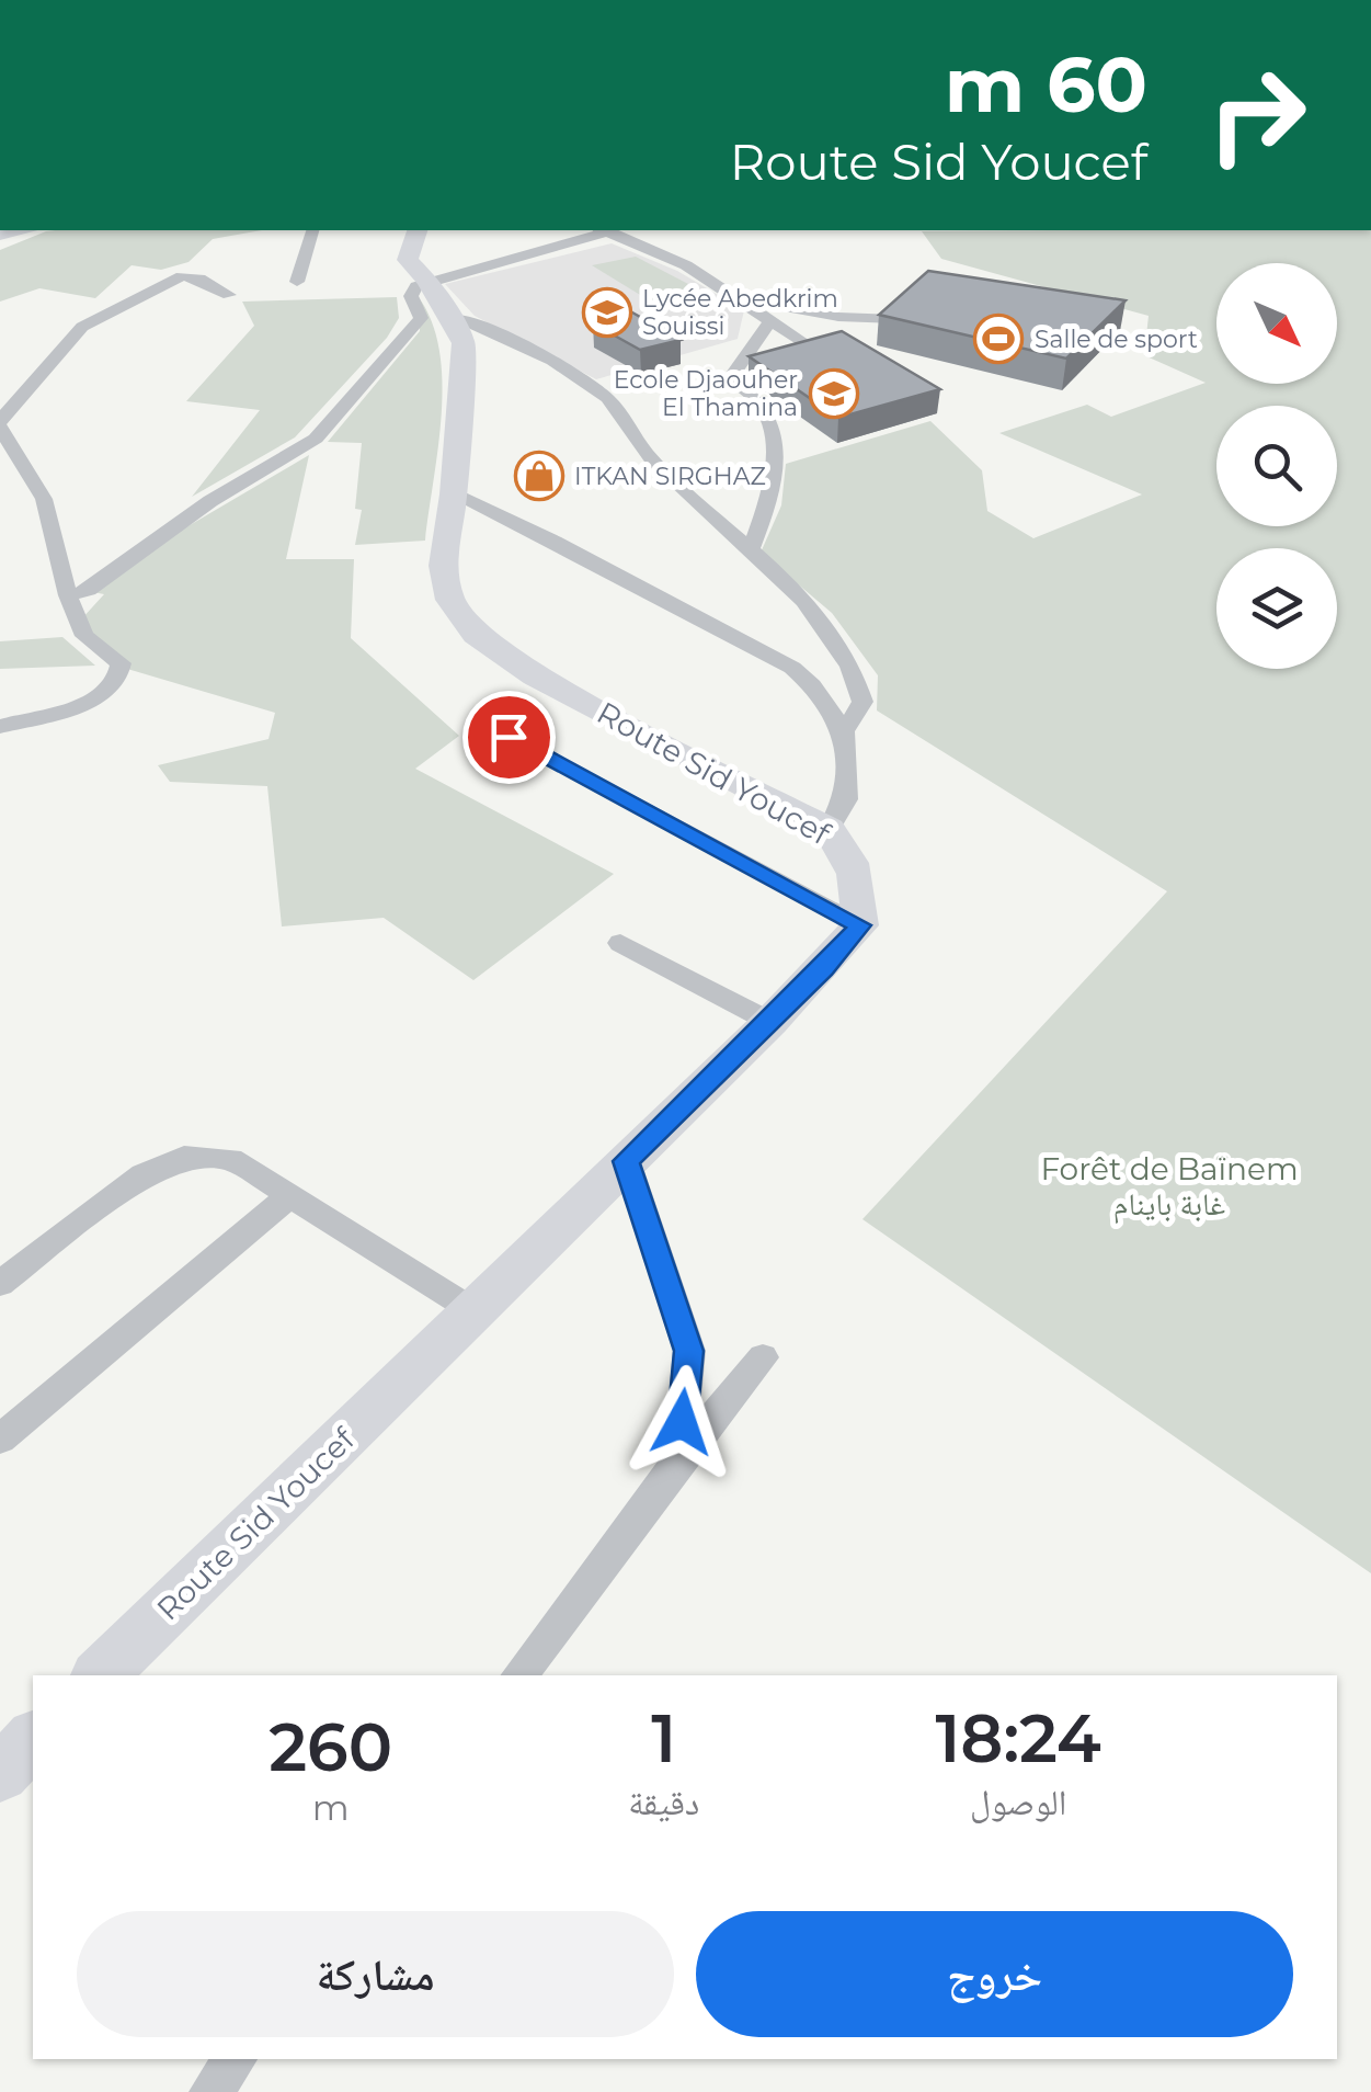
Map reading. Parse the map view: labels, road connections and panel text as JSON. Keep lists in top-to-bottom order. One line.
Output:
{"streets":{"main road":["Route Sid Youcef"]},"parks":["Forêt de Baïnem غابة باينام"],"places":{"school or university":["Lycée Abedkrim Souissi","Ecole Djaouher El Thamina"],"sports":["Salle de sport"],"shop":["ITKAN SIRGHAZ"]},"north":"bottom right","page":{"turn":["60 m","Route Sid Youcef"],"eta":["18:24","الوصول","1","دقيقة","260","m"],"buttons":["خروج","مشاركة"]}}
